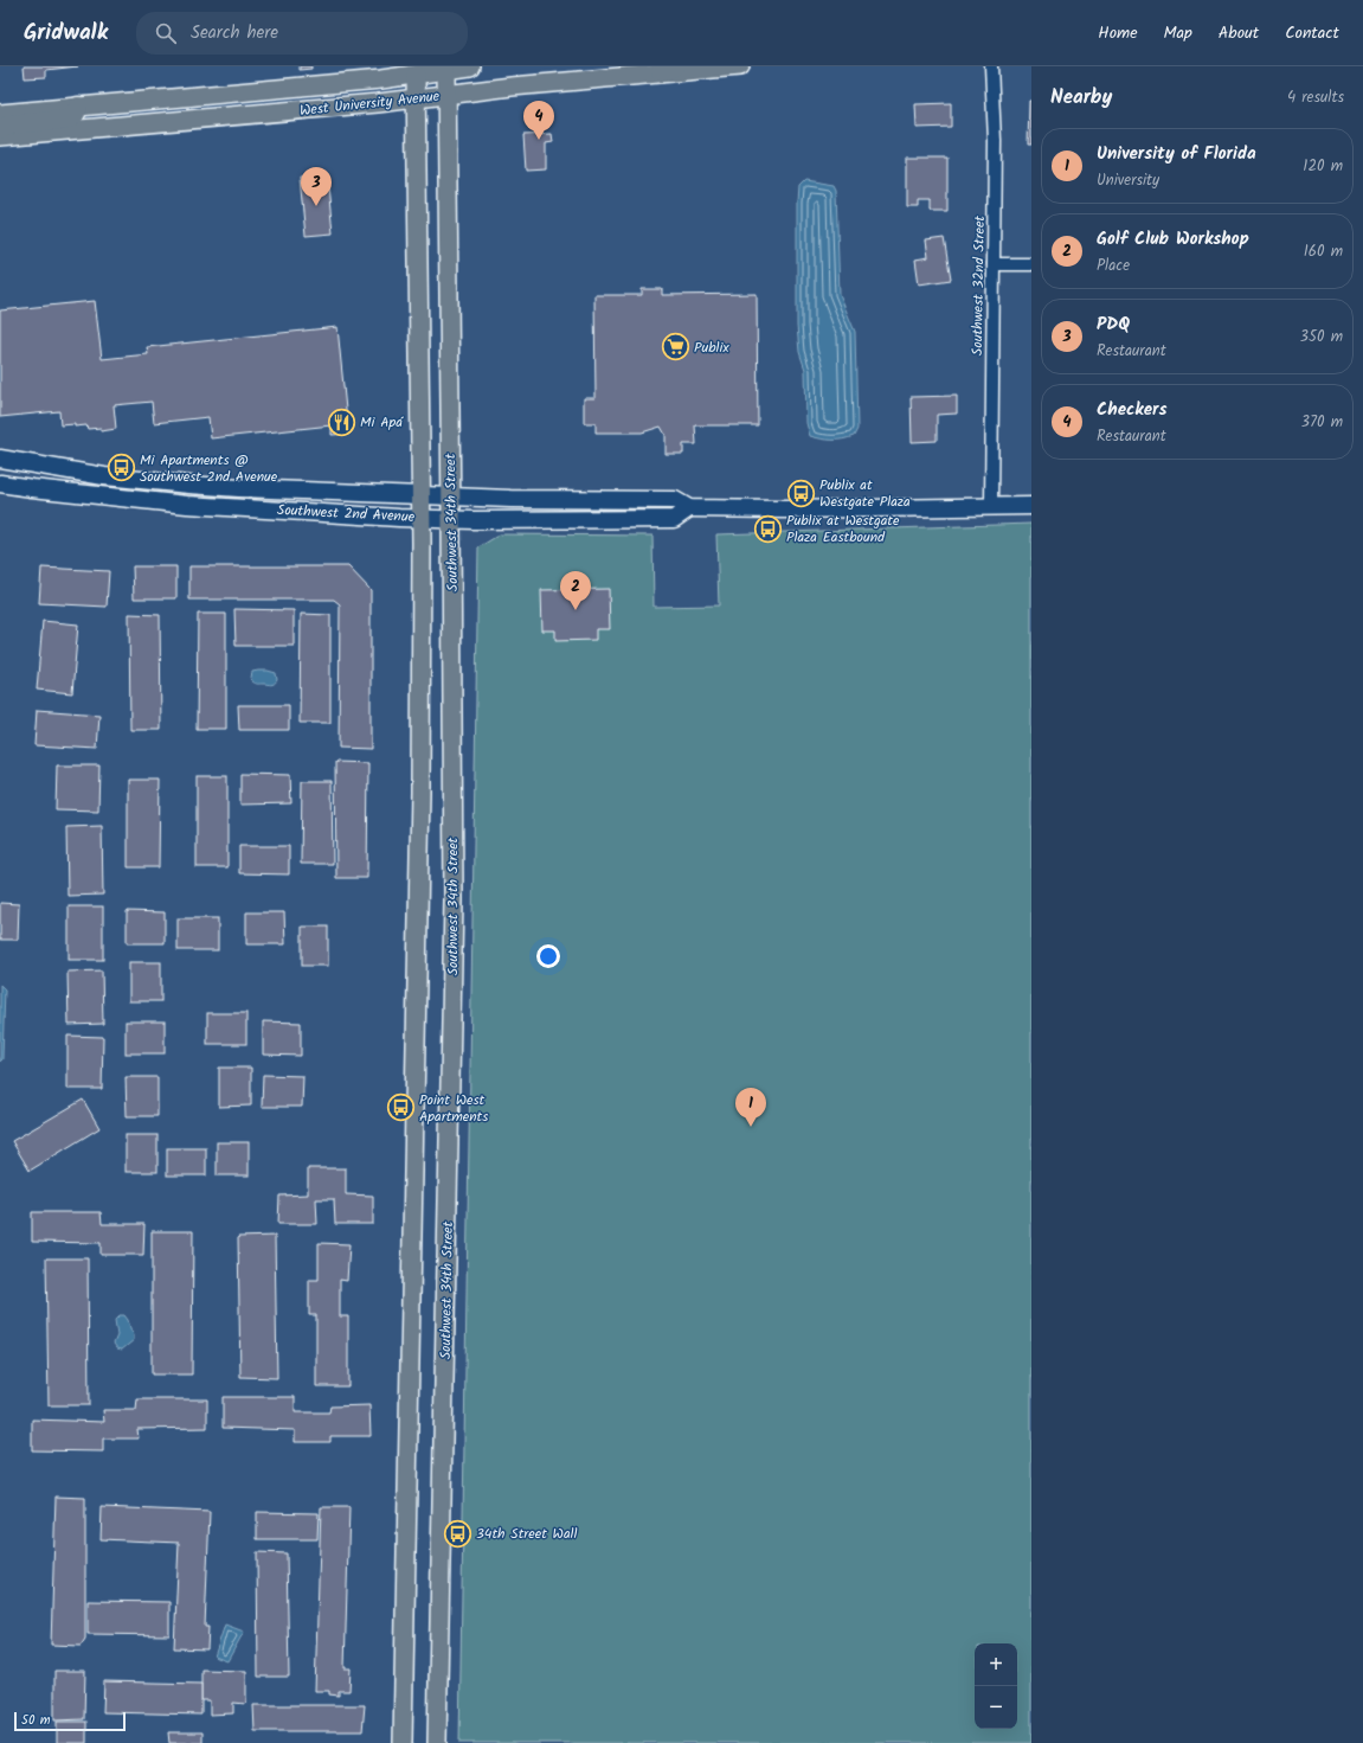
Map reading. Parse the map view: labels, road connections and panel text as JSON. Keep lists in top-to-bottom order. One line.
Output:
{"streets":{"main road":["West University Avenue","Southwest 2nd Avenue","Southwest 34th Street"],"street":["Southwest 32nd Street"]},"crossings":[["West University Avenue","Southwest 34th Street"],["Southwest 32nd Street","Southwest 2nd Avenue"],["Southwest 2nd Avenue","Southwest 34th Street"]],"places":{"supermarket":["Publix"],"restaurant":["Mi Apá"],"bus stop":["Mi Apartments @ Southwest 2nd Avenue","Publix at Westgate Plaza","Publix at Westgate Plaza Eastbound","Point West Apartments","34th Street Wall"]},"scale_bar":"50 m","page":{"header":"Gridwalk","search":"Search here","nav":["Home","Map","About","Contact"],"heading":["Nearby","4 results"],"pins":["4","3","2","1"],"list":[{"mark":"1","name":"University of Florida","note":"University","value":"120 m"},{"mark":"2","name":"Golf Club Workshop","note":"Place","value":"160 m"},{"mark":"3","name":"PDQ","note":"Restaurant","value":"350 m"},{"mark":"4","name":"Checkers","note":"Restaurant","value":"370 m"}],"map_buttons":["+","−"],"scale":"50 m"}}
